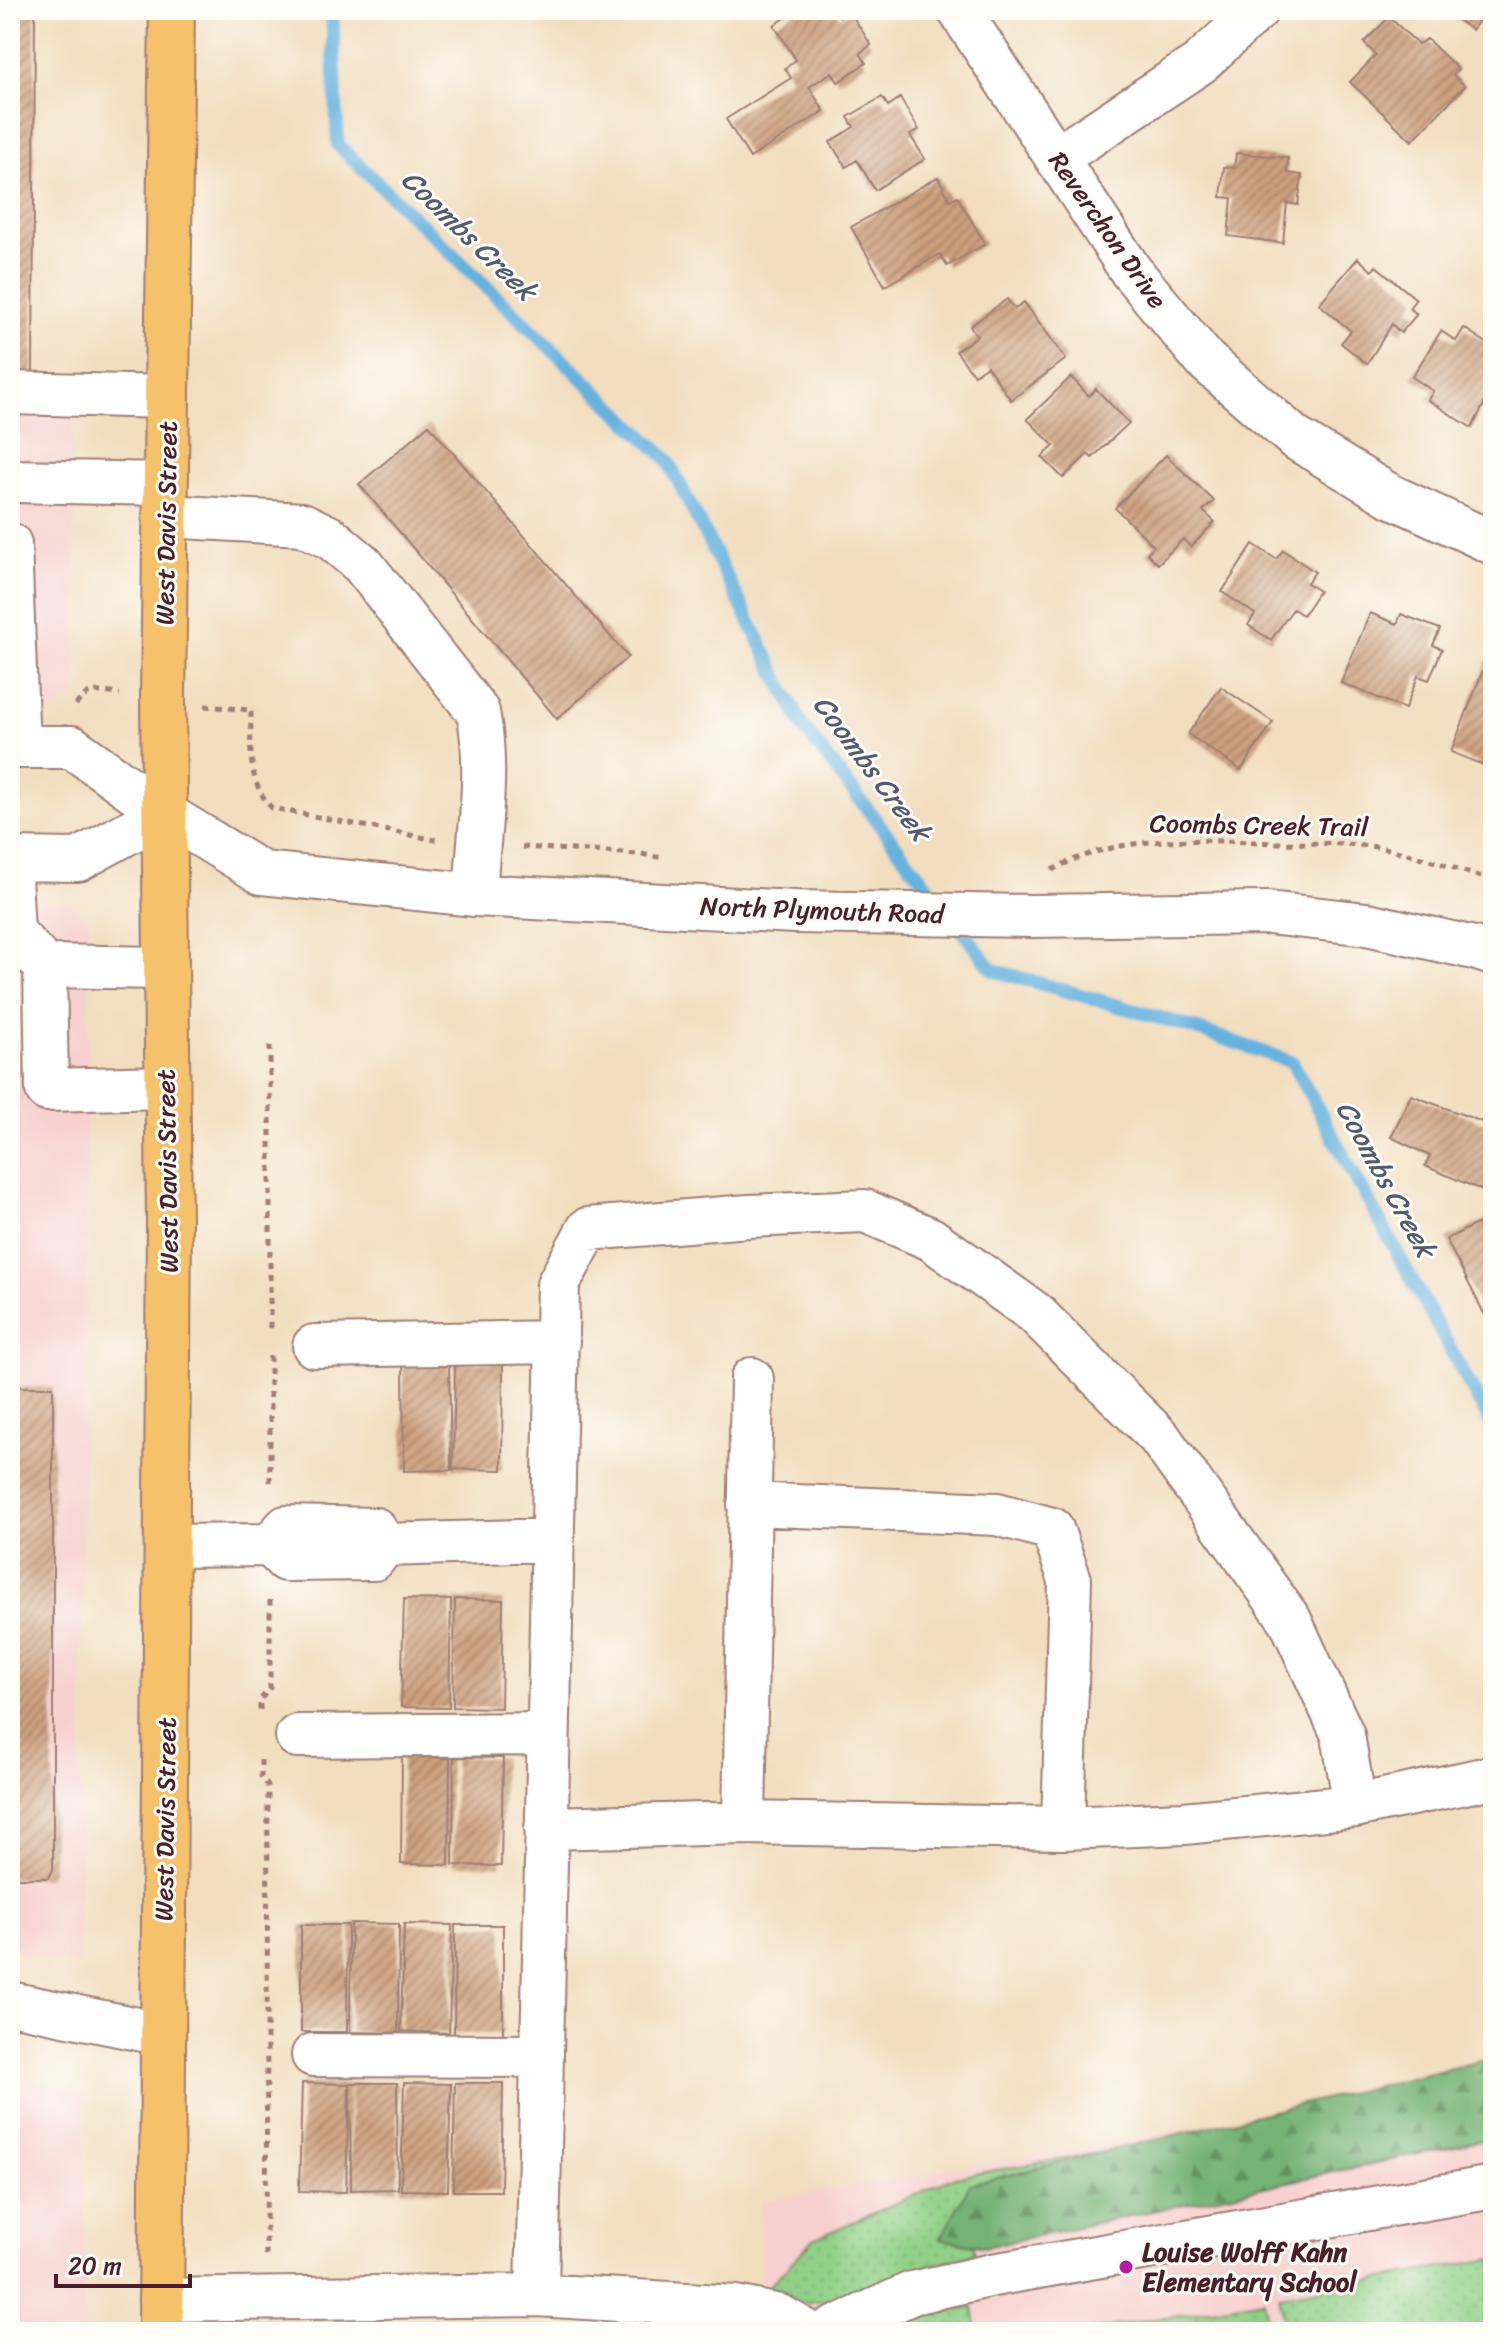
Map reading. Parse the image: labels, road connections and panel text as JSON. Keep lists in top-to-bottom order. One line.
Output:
{"streets":{"main road":["West Davis Street"],"street":["Reverchon Drive","North Plymouth Road"],"path":["Coombs Creek Trail"]},"crossings":[["West Davis Street","North Plymouth Road"]],"water":["Coombs Creek"],"places":["Louise Wolff Kahn Elementary School"],"scale_bar":"20 m"}
